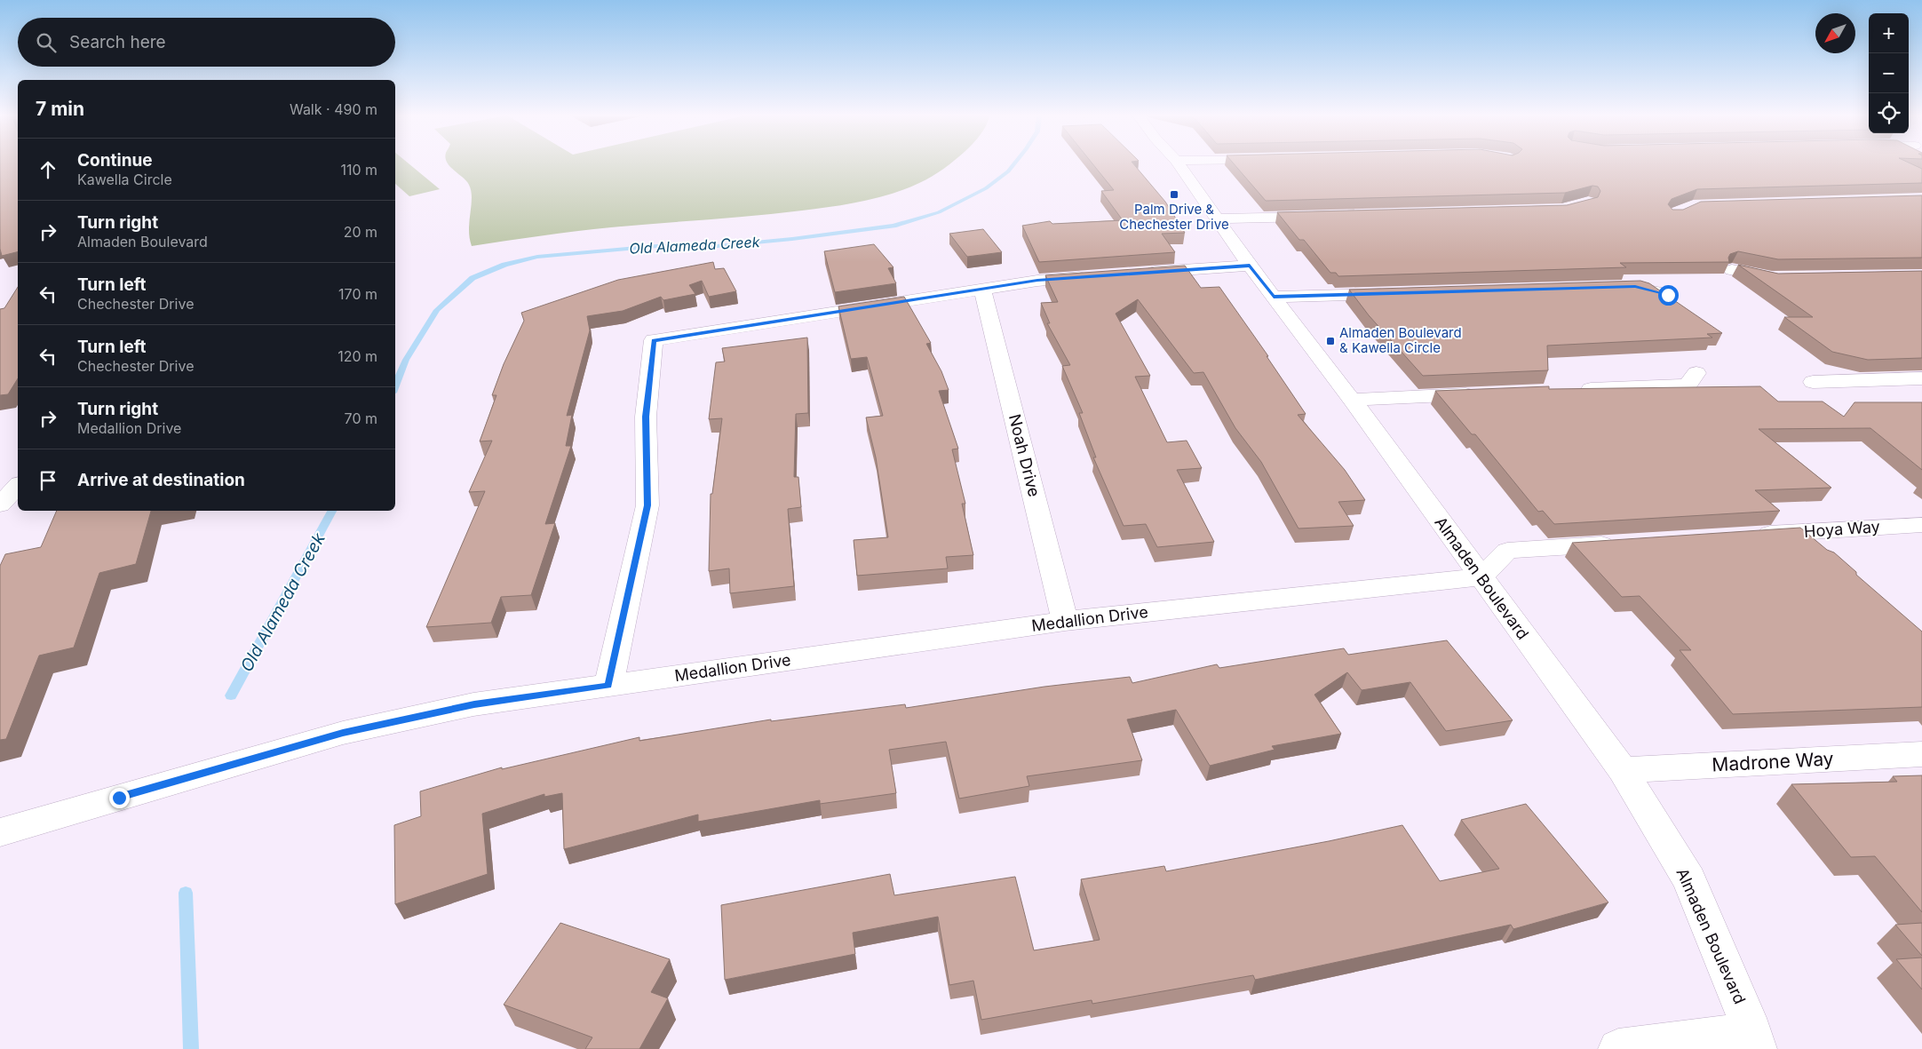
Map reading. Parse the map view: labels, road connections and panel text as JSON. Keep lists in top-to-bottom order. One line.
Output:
{"streets":{"street":["Noah Drive","Hoya Way","Almaden Boulevard","Medallion Drive","Madrone Way"]},"crossings":[["Noah Drive","Medallion Drive"],["Almaden Boulevard","Medallion Drive"],["Almaden Boulevard","Madrone Way"]],"water":["Old Alameda Creek"],"places":{"transit":["Palm Drive & Chechester Drive","Almaden Boulevard & Kawella Circle"]},"north":"bottom left","page":{"map_buttons":["+","−"],"search":"Search here","heading":["7 min","Walk · 490 m"],"list":[["Continue","Kawella Circle","110 m"],["Turn right","Almaden Boulevard","20 m"],["Turn left","Chechester Drive","170 m"],["Turn left","Chechester Drive","120 m"],["Turn right","Medallion Drive","70 m"],"Arrive at destination"]}}
